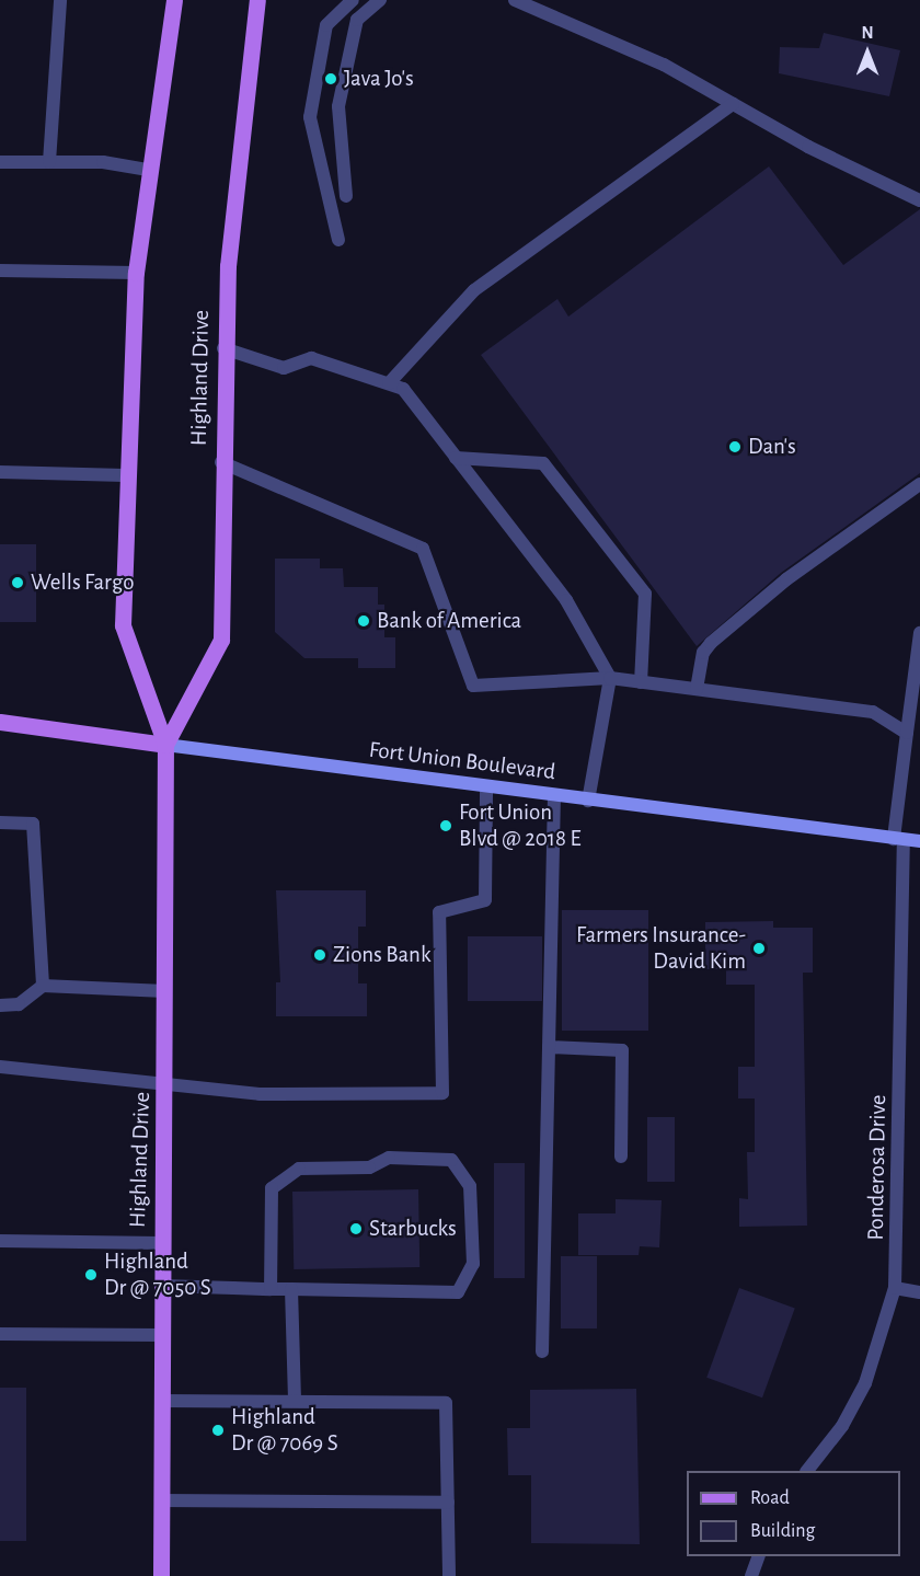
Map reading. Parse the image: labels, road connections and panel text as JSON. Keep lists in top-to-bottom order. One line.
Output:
{"streets":{"main road":["Highland Drive","Fort Union Boulevard"],"street":["Ponderosa Drive"]},"crossings":[["Highland Drive","Fort Union Boulevard"],["Fort Union Boulevard","Ponderosa Drive"]],"places":["Java Jo's","Dan's","Wells Fargo","Bank of America","Fort Union Blvd @ 2018 E","Farmers Insurance- David Kim","Zions Bank","Starbucks","Highland Dr @ 7050 S","Highland Dr @ 7069 S"],"legend":["Road","Building"],"north":"top"}
